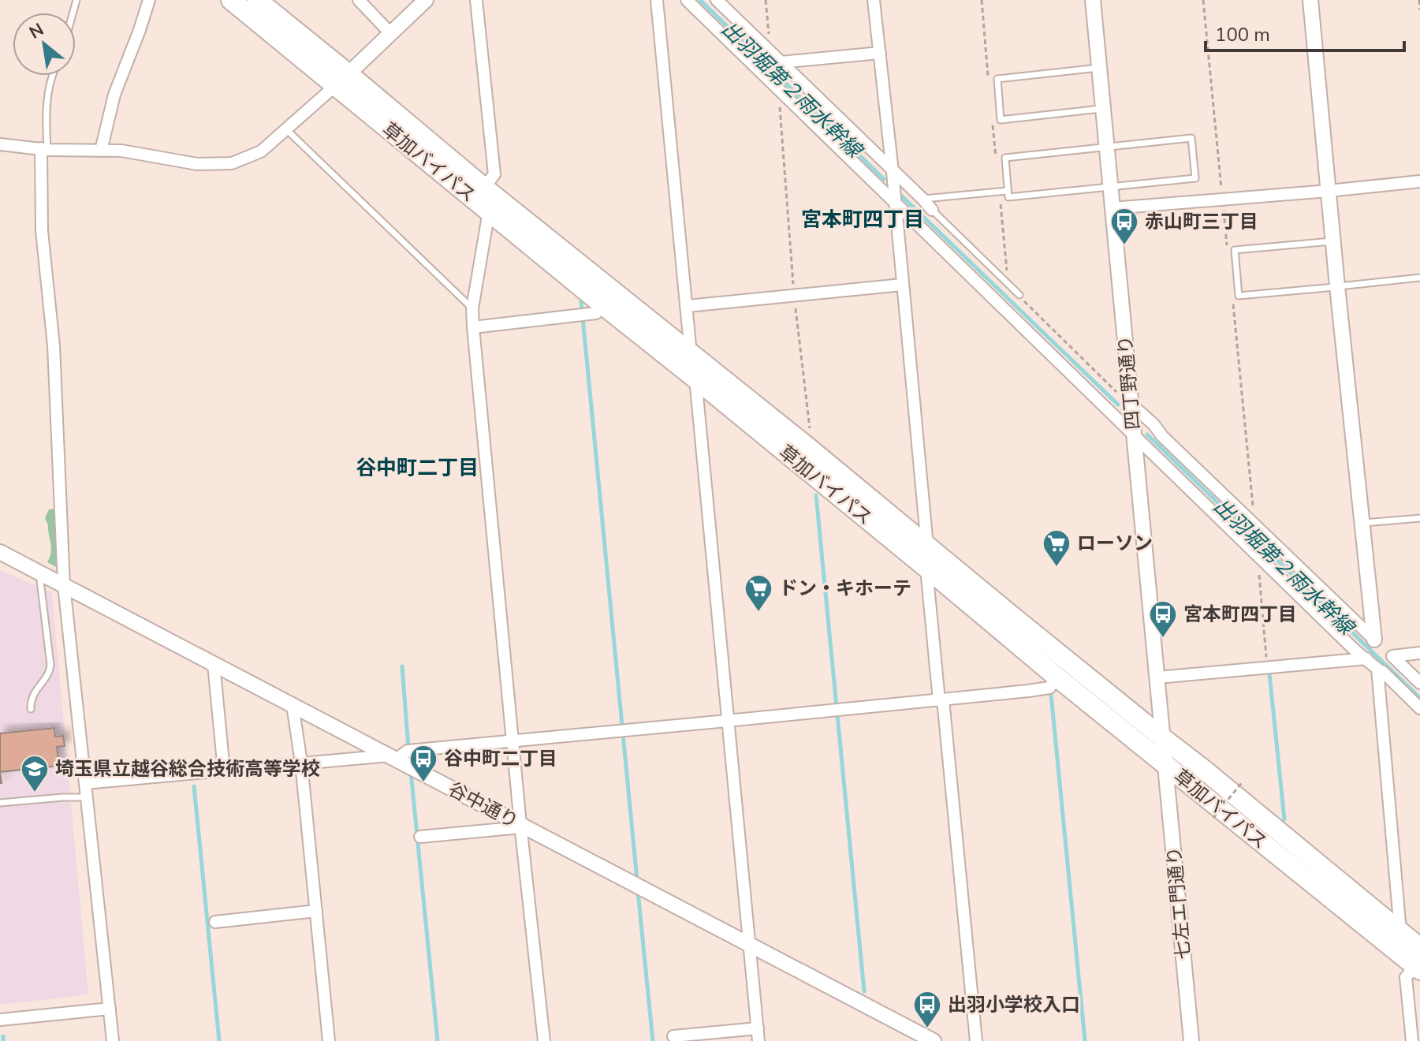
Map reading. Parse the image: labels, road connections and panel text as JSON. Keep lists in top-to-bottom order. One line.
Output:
{"streets":{"highway":["草加バイパス"],"street":["四丁野通り","谷中通り","七左エ門通り"]},"crossings":[["草加バイパス","四丁野通り"],["草加バイパス","七左エ門通り"],["四丁野通り","七左エ門通り"]],"districts":["宮本町四丁目","谷中町二丁目"],"water":["出羽堀第２雨水幹線"],"places":{"bus stop":["赤山町三丁目","宮本町四丁目","谷中町二丁目","出羽小学校入口"],"supermarket":["ローソン","ドン・キホーテ"],"school or university":["埼玉県立越谷総合技術高等学校"]},"scale_bar":"100 m","north":"top left"}
